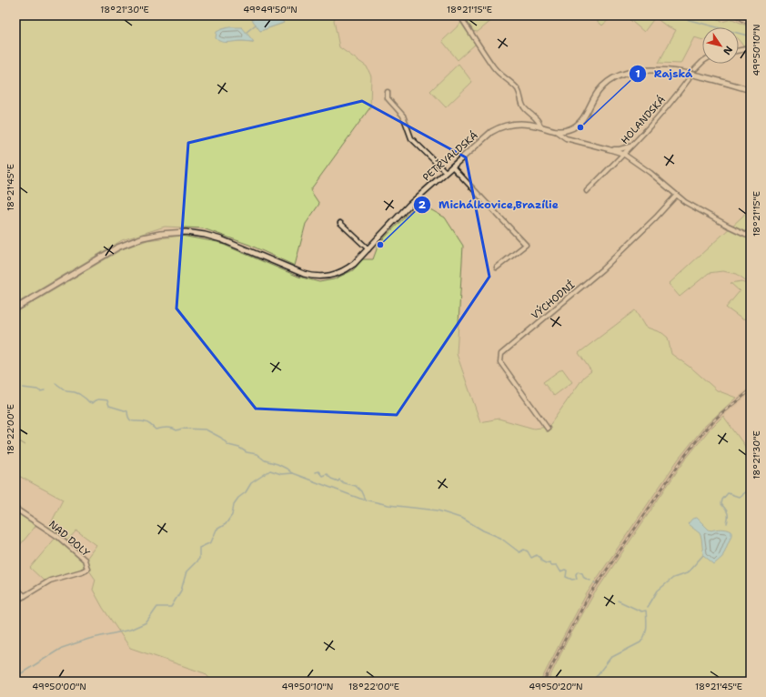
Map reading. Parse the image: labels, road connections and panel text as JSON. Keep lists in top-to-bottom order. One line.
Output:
{"streets":{"street":["HOLANDSKÁ","PETŘVALDSKÁ","VÝCHODNÍ","NAD DOLY"]},"places":["Rajská","Michálkovice,Brazílie"],"north":"bottom right","coordinates":["18°21'30\"E","49°49'50\"N","18°21'15\"E","49°50'10\"N","18°21'45\"E","18°22'00\"E","49°50'00\"N","49°50'20\"N"]}
